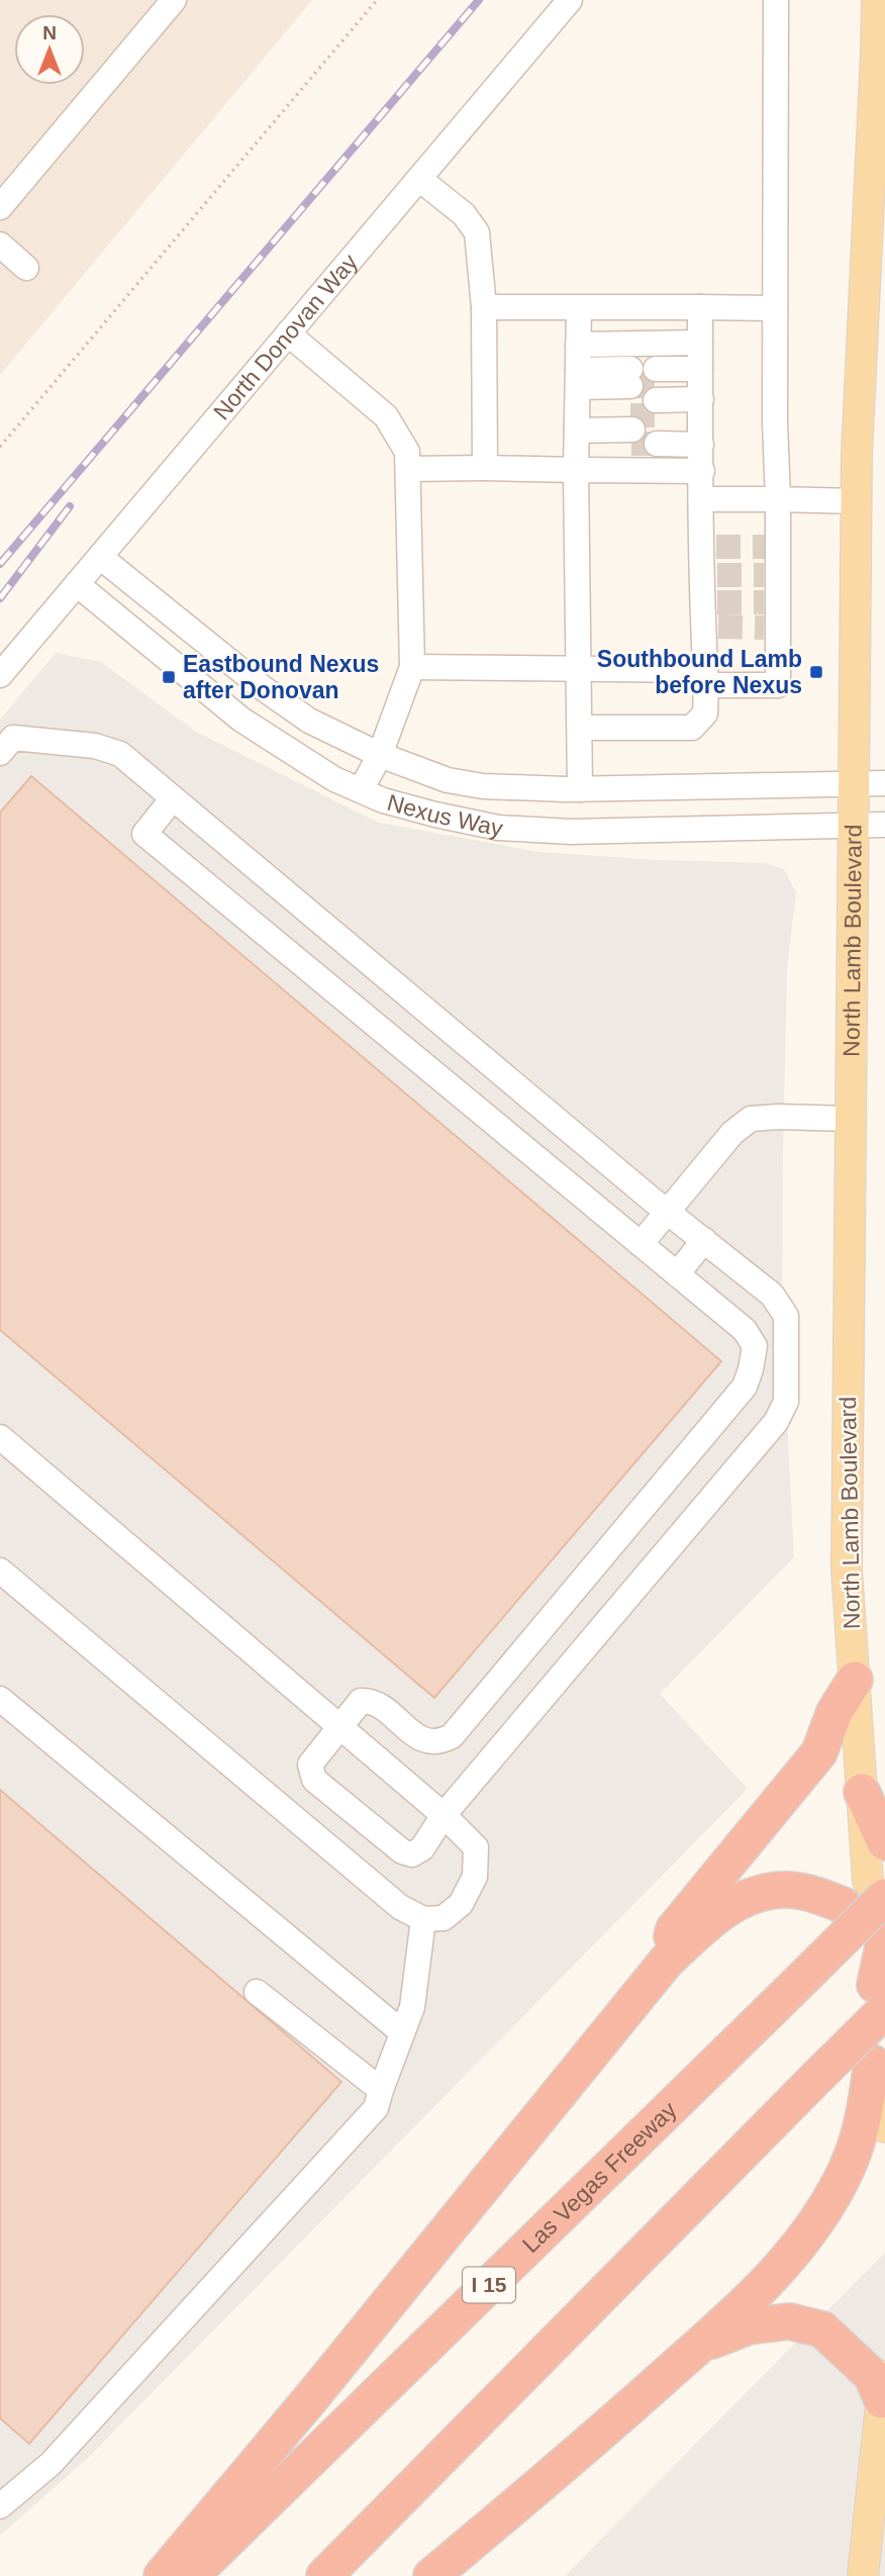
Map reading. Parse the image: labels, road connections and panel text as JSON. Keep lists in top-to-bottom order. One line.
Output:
{"streets":{"highway":["Las Vegas Freeway","I 15"],"main road":["North Lamb Boulevard"],"street":["North Donovan Way","Nexus Way"]},"crossings":[["North Donovan Way","Nexus Way"],["Nexus Way","North Lamb Boulevard"],["North Lamb Boulevard","Las Vegas Freeway"]],"places":{"transit":["Southbound Lamb before Nexus","Eastbound Nexus after Donovan"]},"north":"top"}
